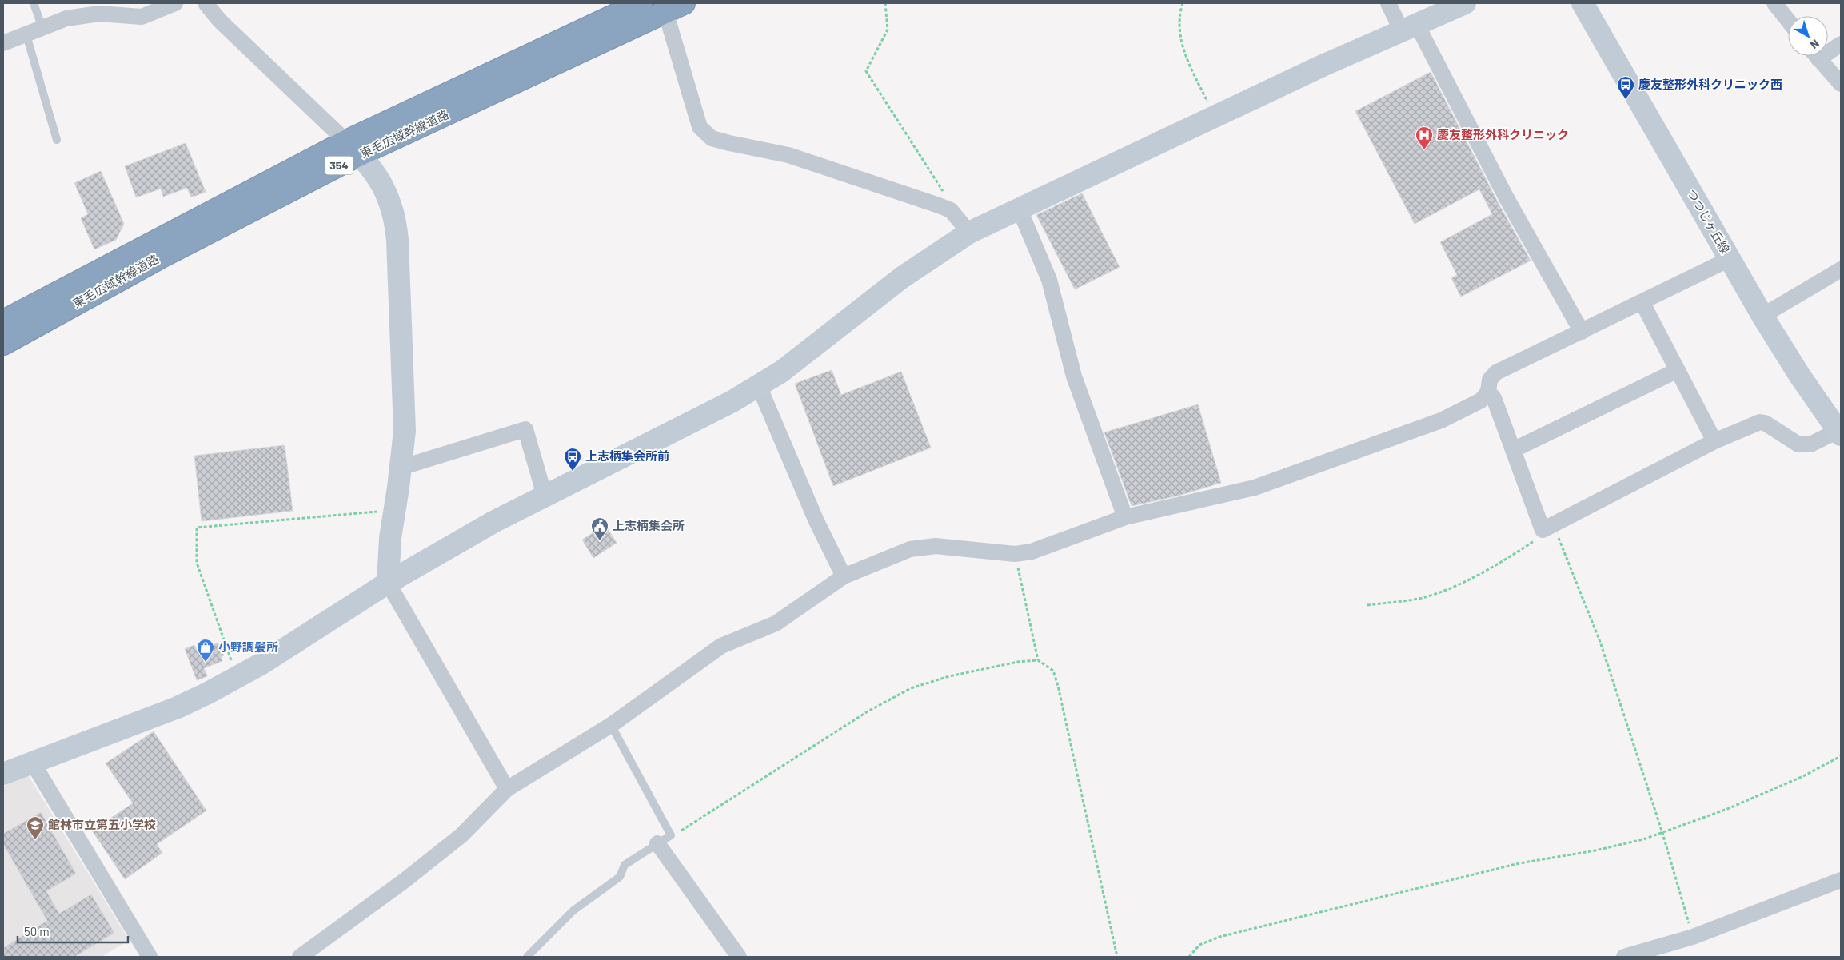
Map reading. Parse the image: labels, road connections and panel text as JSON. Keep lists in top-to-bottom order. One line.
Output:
{"streets":{"highway":["東毛広域幹線道路","354"],"street":["つつじヶ丘線"]},"places":{"bus stop":["慶友整形外科クリニック西","上志柄集会所前"],"hospital":["慶友整形外科クリニック"],"public building":["上志柄集会所"],"shop":["小野調髪所"],"school or university":["館林市立第五小学校"]},"scale_bar":"50 m","north":"bottom right"}
